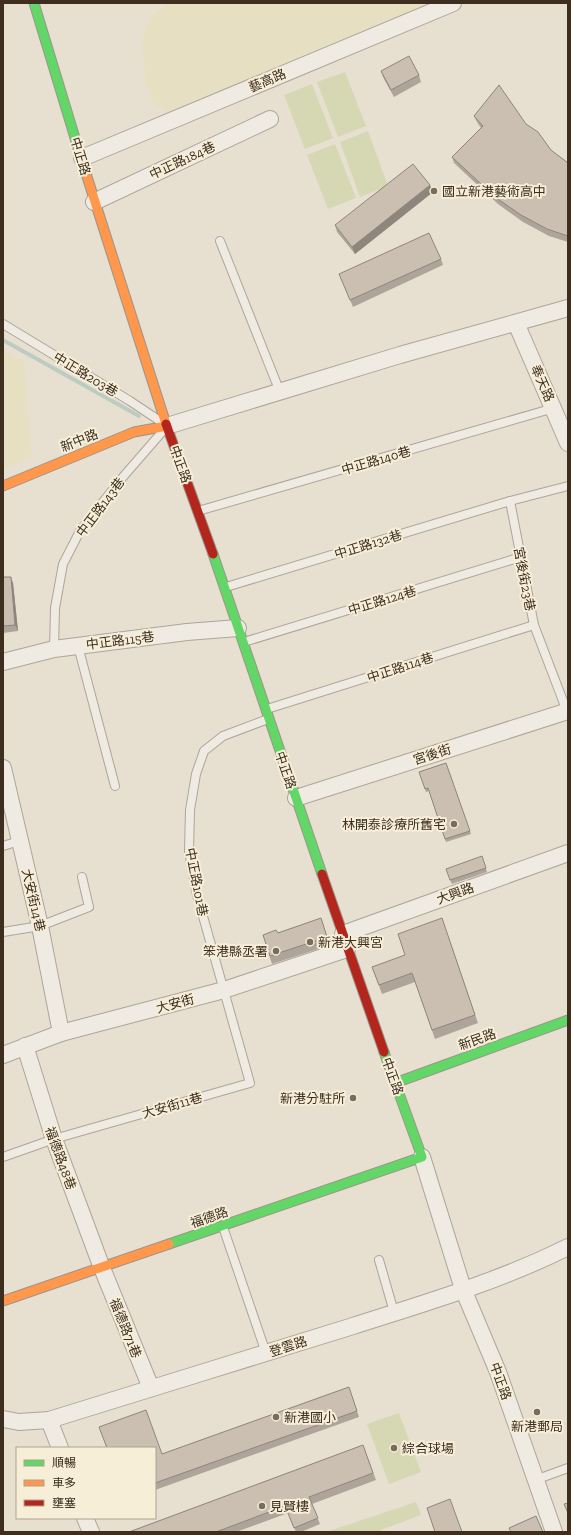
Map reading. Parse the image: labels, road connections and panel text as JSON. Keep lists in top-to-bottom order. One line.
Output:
{"streets":{"main road":["中正路","新中路","新民路","福德路"],"street":["藝高路","中正路184巷","奉天路","中正路115巷","宮後街","大興路","大安街14巷","大安街","福德路48巷","福德路71巷","登雲路"],"lane":["中正路203巷","中正路140巷","中正路143巷","中正路132巷","宮後街23巷","中正路124巷","中正路114巷","中正路101巷","大安街11巷"]},"crossings":[["藝高路","中正路"],["中正路","中正路184巷"],["中正路","中正路203巷"],["中正路","新中路"],["中正路","中正路140巷"],["中正路","中正路143巷"],["中正路","中正路132巷"],["中正路","中正路124巷"],["中正路","中正路115巷"],["中正路","中正路114巷"],["中正路","宮後街"],["中正路","中正路101巷"],["中正路","大興路"],["中正路","大安街"],["中正路","新民路"],["中正路","福德路"],["中正路","登雲路"],["中正路203巷","新中路"],["中正路203巷","中正路143巷"],["奉天路","中正路140巷"],["新中路","中正路143巷"],["中正路143巷","中正路115巷"],["中正路132巷","宮後街23巷"],["宮後街23巷","中正路124巷"],["宮後街23巷","中正路114巷"],["宮後街23巷","宮後街"],["中正路124巷","中正路115巷"],["中正路114巷","中正路101巷"],["中正路101巷","大安街"],["中正路101巷","大安街11巷"],["大安街14巷","大安街"],["大安街","大安街11巷"],["大安街","福德路48巷"],["大安街11巷","福德路48巷"],["福德路48巷","福德路"],["福德路48巷","福德路71巷"],["福德路","福德路71巷"],["福德路71巷","登雲路"]],"places":["國立新港藝術高中","林開泰診療所舊宅","新港大興宮","笨港縣丞署","新港分駐所","新港郵局","新港國小","綜合球場","見賢樓"],"legend":["順暢","車多","壅塞"]}
